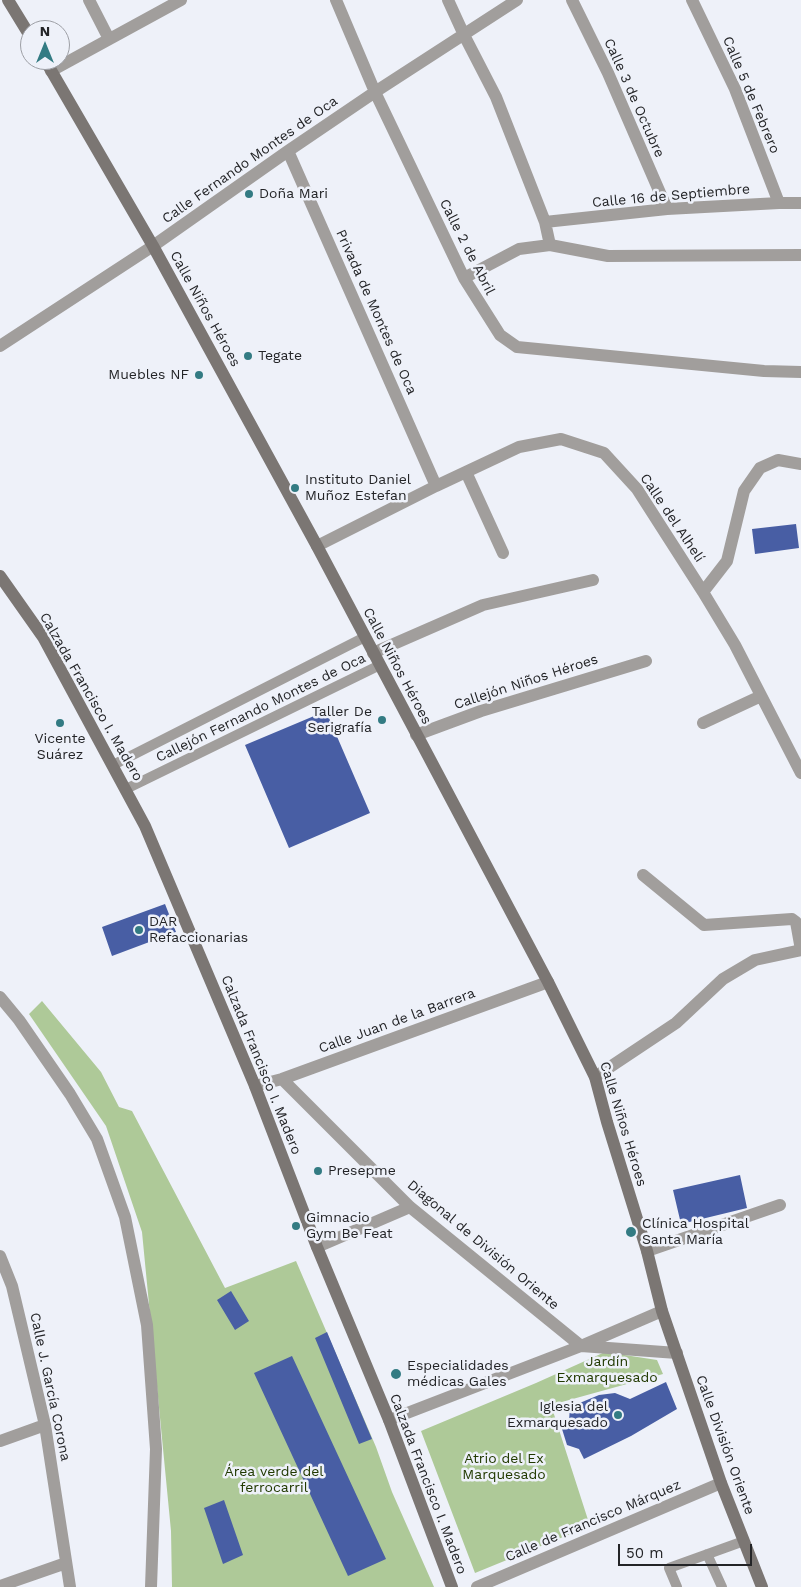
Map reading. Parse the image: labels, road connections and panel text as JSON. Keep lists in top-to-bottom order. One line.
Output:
{"streets":{"main road":["Calle Niños Héroes","Calzada Francisco I. Madero","Calle División Oriente"],"street":["Calle 5 de Febrero","Calle 3 de Octubre","Calle Fernando Montes de Oca","Calle 16 de Septiembre","Calle 2 de Abril","Privada de Montes de Oca","Calle del Alhelí","Callejón Niños Héroes","Calle Juan de la Barrera","Diagonal de División Oriente","Calle J. García Corona","Calle de Francisco Márquez"],"lane":["Callejón Fernando Montes de Oca"]},"crossings":[["Calle 5 de Febrero","Calle 16 de Septiembre"],["Calle 3 de Octubre","Calle 16 de Septiembre"],["Calle Fernando Montes de Oca","Calle 2 de Abril"],["Calle Fernando Montes de Oca","Calle Niños Héroes"],["Calle Fernando Montes de Oca","Privada de Montes de Oca"],["Calle Niños Héroes","Calle del Alhelí"],["Calle Niños Héroes","Callejón Niños Héroes"],["Calle Niños Héroes","Callejón Fernando Montes de Oca"],["Calle Niños Héroes","Calle Juan de la Barrera"],["Calle Niños Héroes","Calle División Oriente"],["Privada de Montes de Oca","Calle del Alhelí"],["Calzada Francisco I. Madero","Callejón Fernando Montes de Oca"],["Calzada Francisco I. Madero","Calle Juan de la Barrera"],["Calle Juan de la Barrera","Diagonal de División Oriente"],["Calle División Oriente","Calle de Francisco Márquez"]],"parks":["Jardín Exmarquesado","Atrio del Ex Marquesado","Área verde del ferrocarril"],"places":["Doña Mari","Tegate","Muebles NF","Instituto Daniel Muñoz Estefan","Taller De Serigrafía","Vicente Suárez","DAR Refaccionarias","Presepme","Gimnacio Gym Be Feat","Clínica Hospital Santa María","Especialidades médicas Gales","Iglesia del Exmarquesado"],"scale_bar":"50 m","north":"top"}
